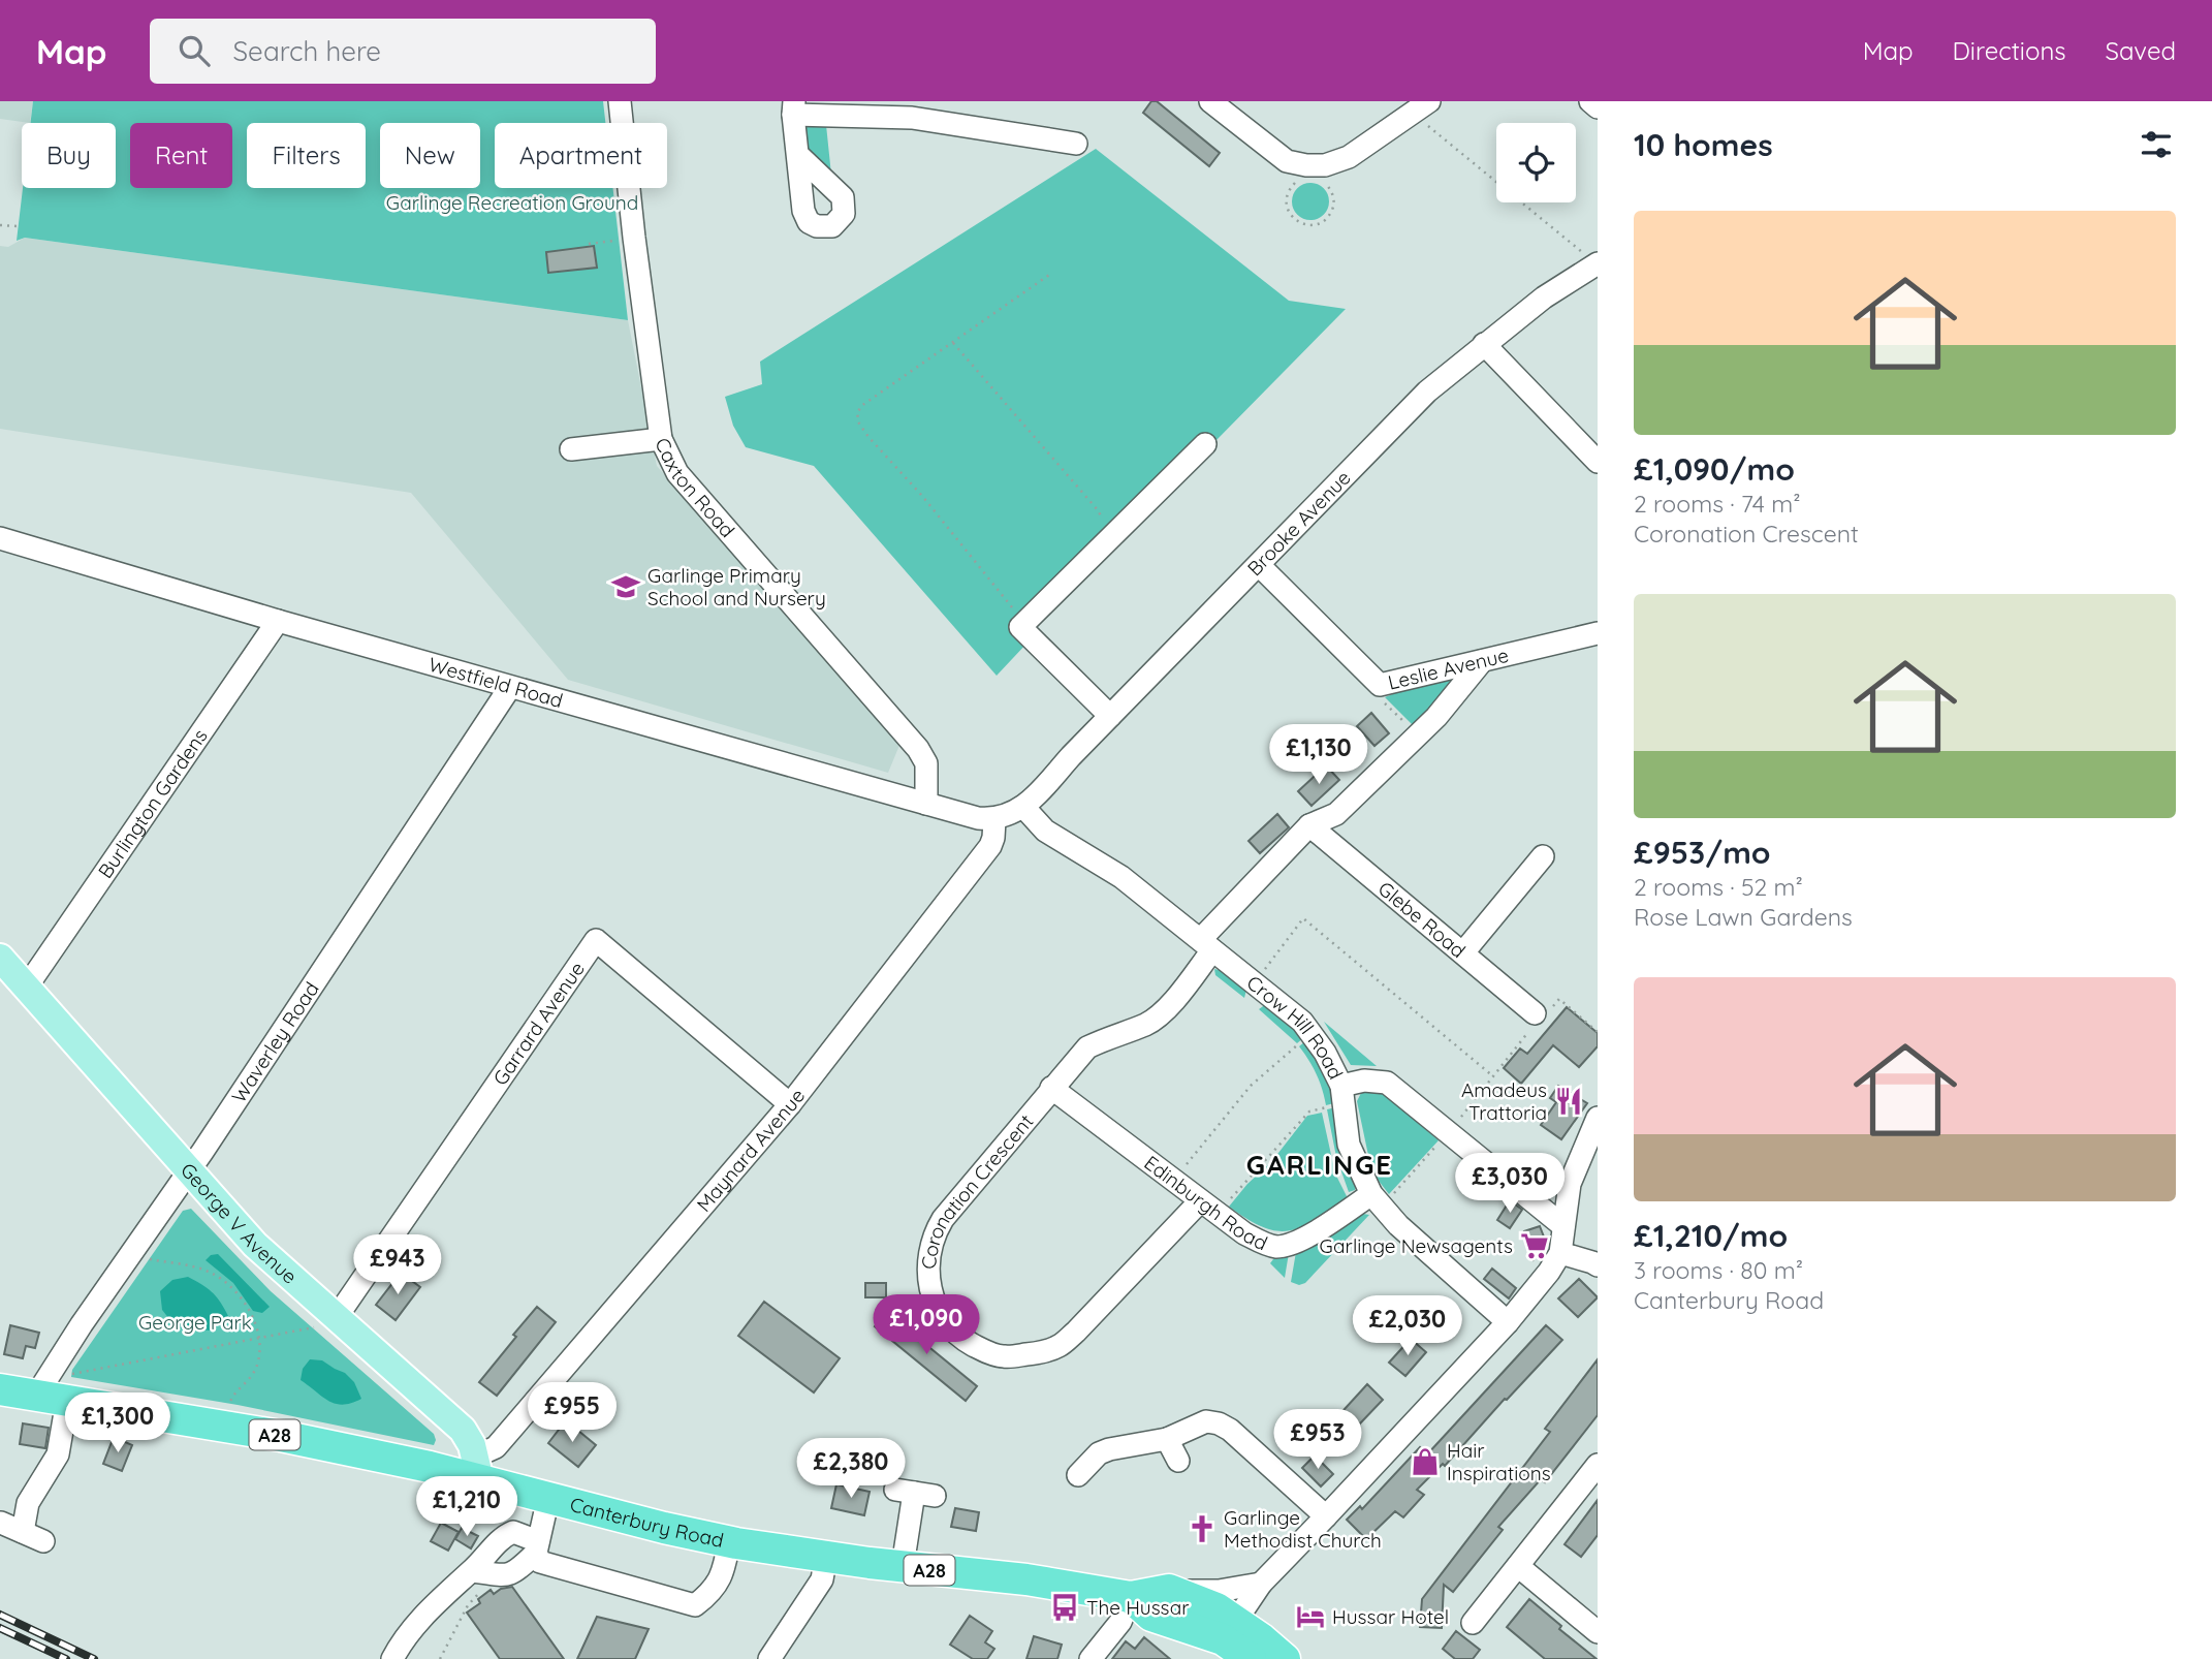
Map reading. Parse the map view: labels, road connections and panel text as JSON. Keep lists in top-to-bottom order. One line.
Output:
{"streets":{"highway":["A28","Canterbury Road"],"main road":["George V Avenue"],"street":["Caxton Road","Brooke Avenue","Leslie Avenue","Westfield Road","Burlington Gardens","Glebe Road","Garrard Avenue","Crow Hill Road","Waverley Road","Maynard Avenue","Coronation Crescent","Edinburgh Road"]},"crossings":[["Caxton Road","Westfield Road"],["Brooke Avenue","Leslie Avenue"],["Brooke Avenue","Crow Hill Road"],["Leslie Avenue","Coronation Crescent"],["Westfield Road","Burlington Gardens"],["Westfield Road","Waverley Road"],["Westfield Road","Maynard Avenue"],["Burlington Gardens","George V Avenue"],["Glebe Road","Coronation Crescent"],["Garrard Avenue","Maynard Avenue"],["Garrard Avenue","George V Avenue"],["Crow Hill Road","Coronation Crescent"],["Waverley Road","George V Avenue"],["Waverley Road","Canterbury Road"],["Maynard Avenue","George V Avenue"],["Maynard Avenue","Canterbury Road"],["Coronation Crescent","Edinburgh Road"],["George V Avenue","Canterbury Road"]],"districts":["GARLINGE"],"parks":["Garlinge Recreation Ground","George Park"],"places":{"school or university":["Garlinge Primary School and Nursery"],"restaurant":["Amadeus Trattoria"],"supermarket":["Garlinge Newsagents"],"shop":["Hair Inspirations"],"church":["Garlinge Methodist Church"],"bus stop":["The Hussar"],"hotel":["Hussar Hotel"]},"page":{"header":"Map","search":"Search here","nav":["Map","Directions","Saved"],"heading":"10 homes","chip":["Buy","Rent","Filters","New","Apartment"],"list":[{"name":"£1,090/mo","note":"2 rooms · 74 m² · Coronation Crescent"},{"name":"£953/mo","note":"2 rooms · 52 m² · Rose Lawn Gardens"},{"name":"£1,210/mo","note":"3 rooms · 80 m² · Canterbury Road"}],"price":["£1,130","£3,030","£943","£1,090","£2,030","£955","£1,300","£953","£2,380","£1,210"]}}
